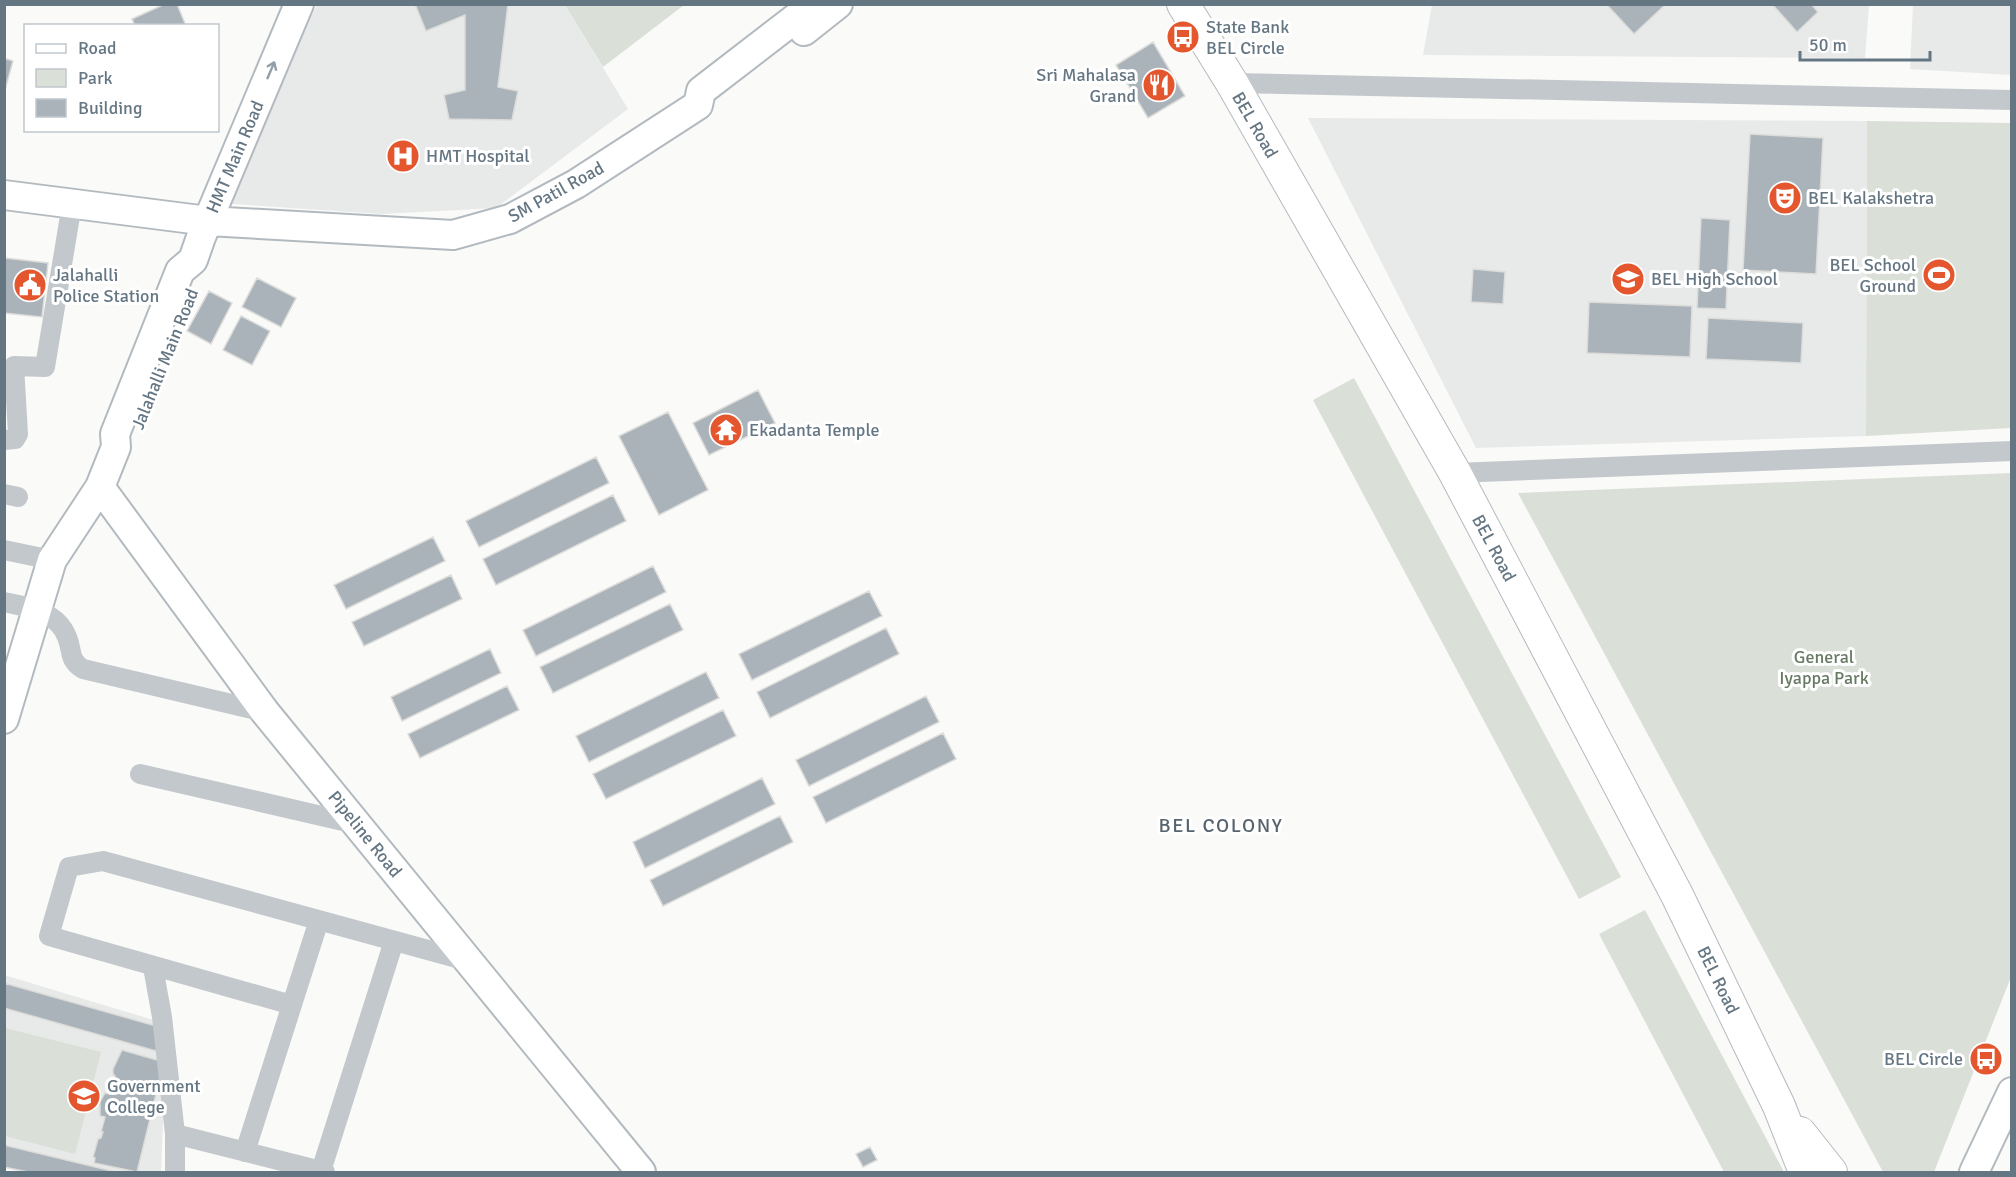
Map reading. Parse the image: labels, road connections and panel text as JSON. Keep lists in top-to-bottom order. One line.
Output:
{"streets":{"main road":["BEL Road"],"street":["HMT Main Road","SM Patil Road","Jalahalli Main Road","Pipeline Road"]},"crossings":[["HMT Main Road","SM Patil Road"],["HMT Main Road","Jalahalli Main Road"],["SM Patil Road","Jalahalli Main Road"],["Jalahalli Main Road","Pipeline Road"]],"one_way":["HMT Main Road"],"districts":["BEL COLONY"],"parks":["General Iyappa Park"],"places":{"bus stop":["State Bank BEL Circle","BEL Circle"],"restaurant":["Sri Mahalasa Grand"],"hospital":["HMT Hospital"],"theatre":["BEL Kalakshetra"],"sports":["BEL School Ground"],"school or university":["BEL High School","Government College"],"public building":["Jalahalli Police Station"],"temple":["Ekadanta Temple"]},"legend":["Road","Park","Building"],"scale_bar":"50 m"}
